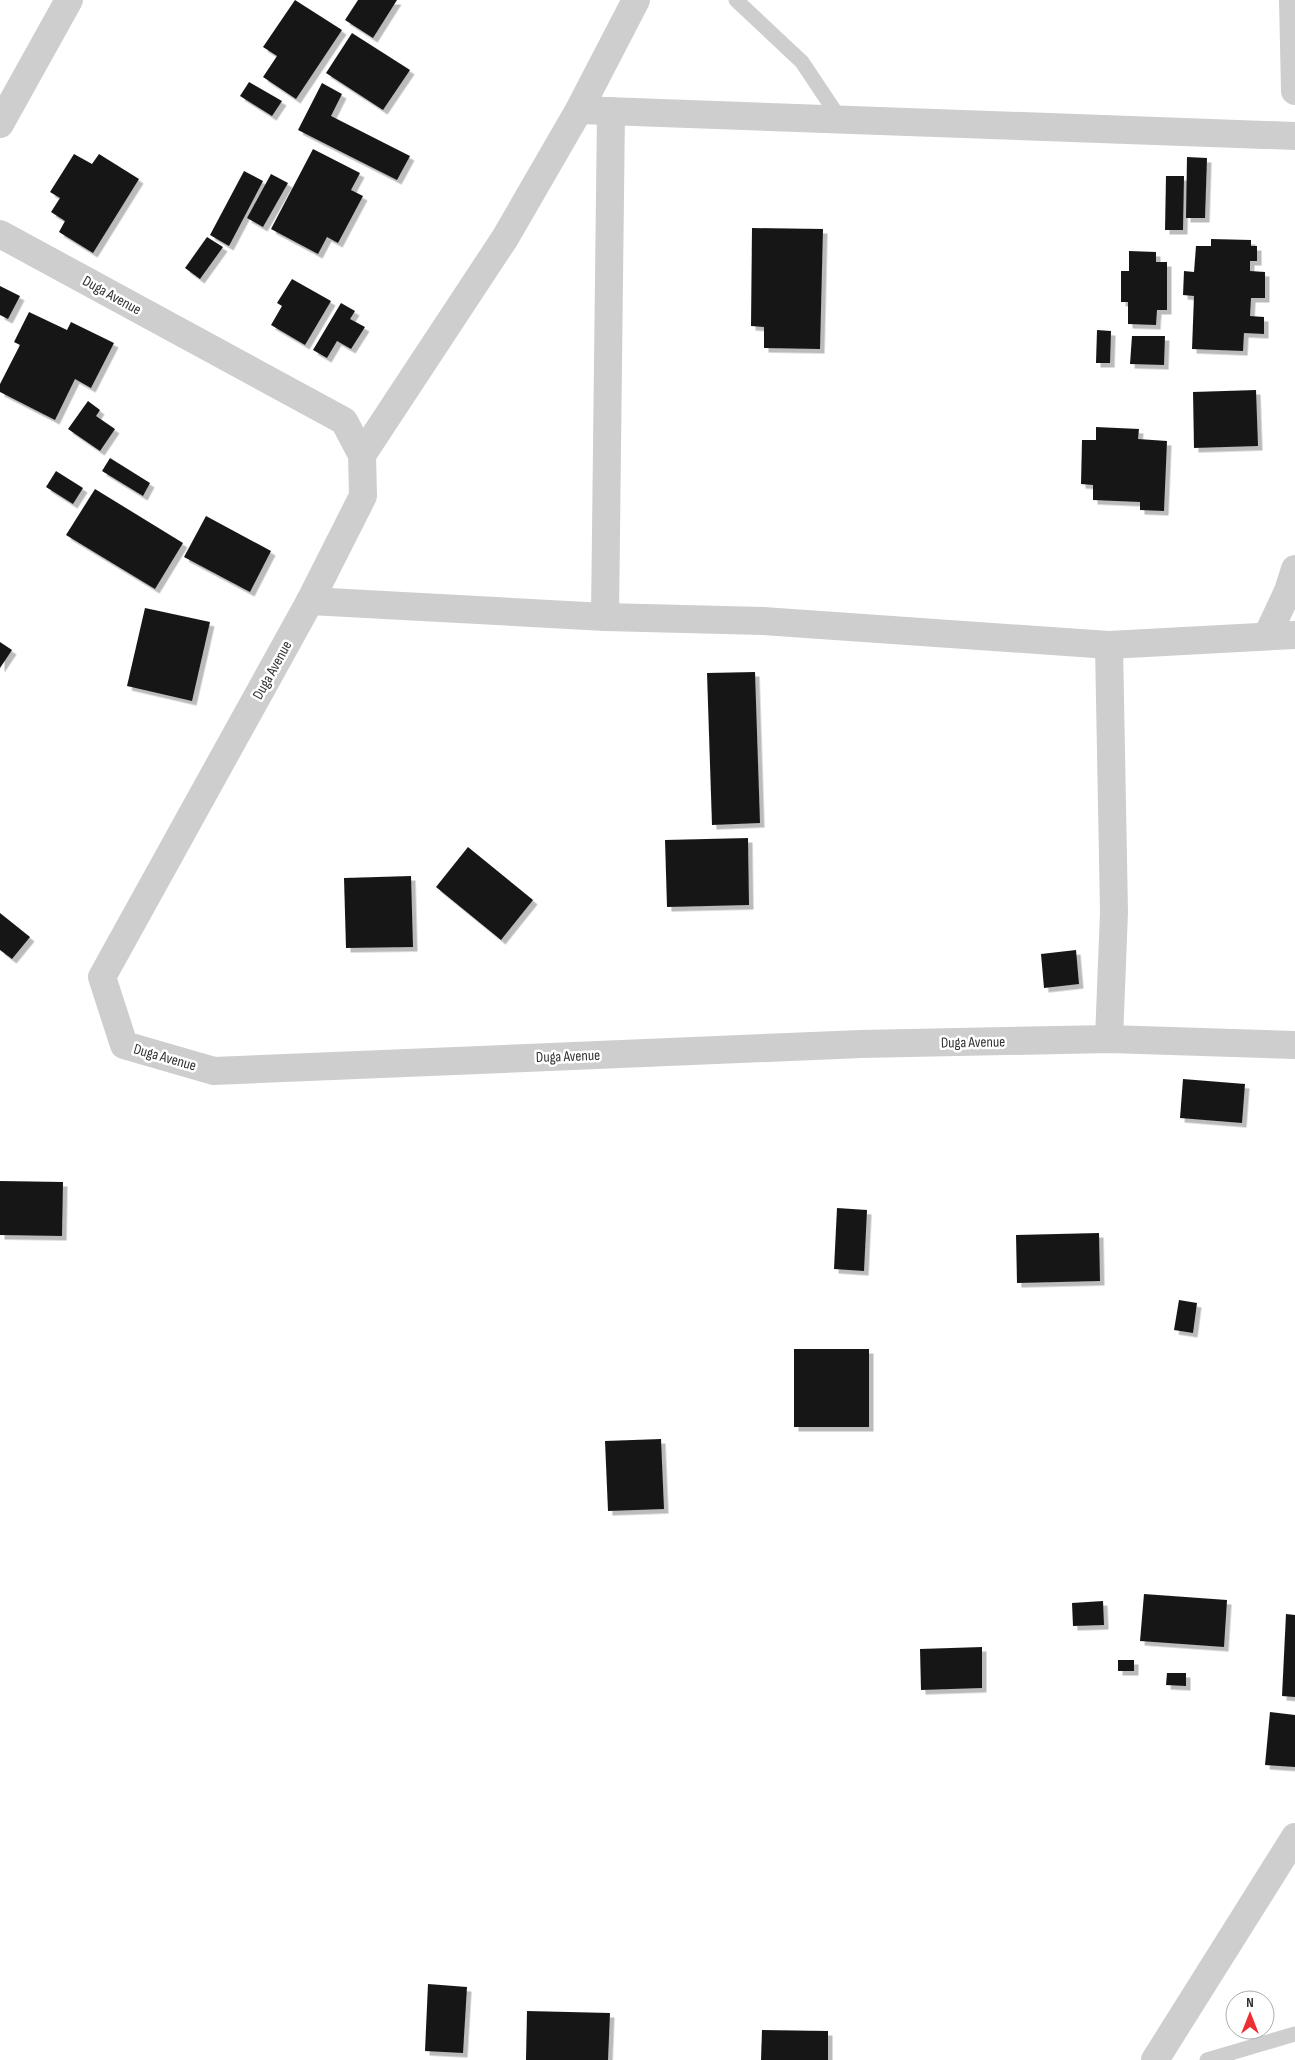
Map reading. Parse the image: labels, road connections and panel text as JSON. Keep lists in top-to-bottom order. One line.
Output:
{"streets":{"street":["Duga Avenue"]},"north":"top"}
